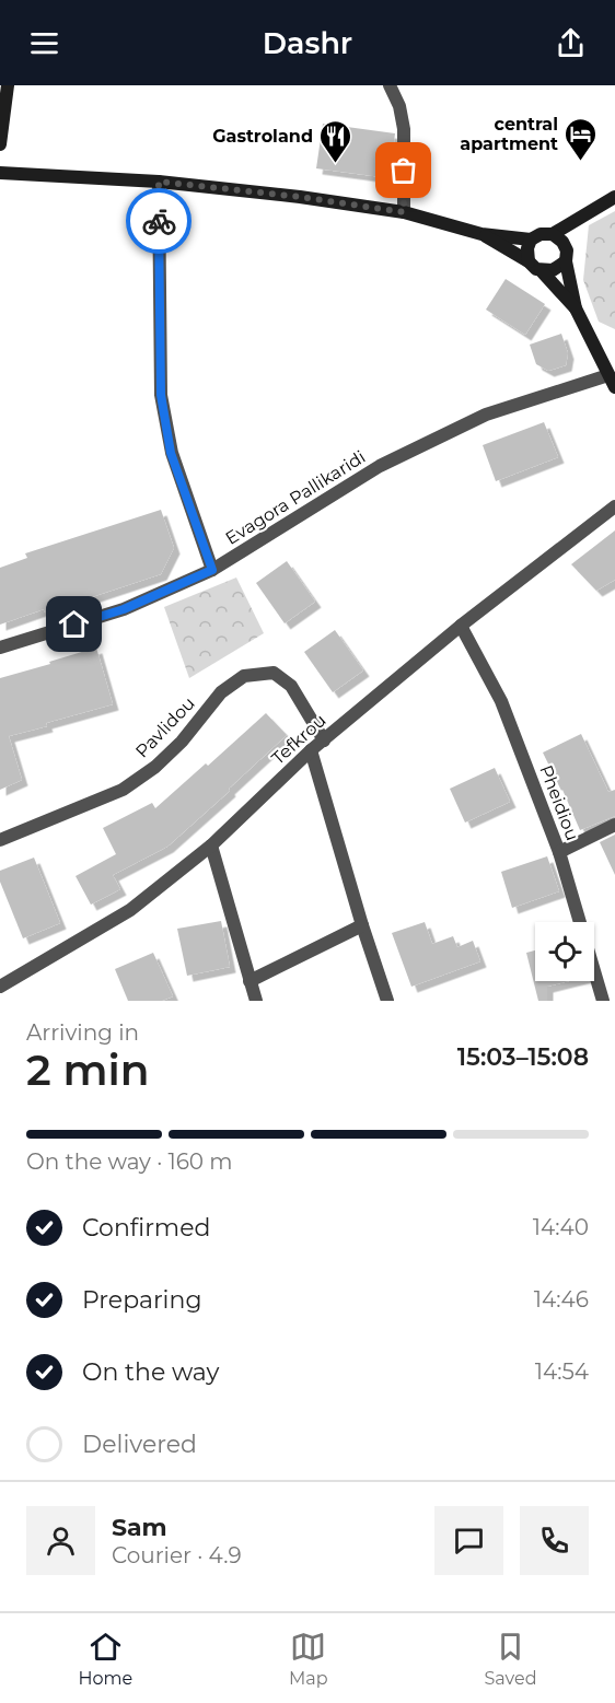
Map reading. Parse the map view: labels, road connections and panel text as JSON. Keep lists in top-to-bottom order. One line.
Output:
{"streets":{"street":["Evagora Pallikaridi","Pavlidou","Tefkrou","Pheidiou"]},"crossings":[["Pavlidou","Tefkrou"],["Tefkrou","Pheidiou"]],"places":{"hotel":["central apartment"],"restaurant":["Gastroland"]},"page":{"header":"Dashr","heading":["2 min","Arriving in","15:03–15:08"],"panel":["Sam","Courier · 4.9"],"bar":"On the way · 160 m","list":[["Confirmed","14:40"],["Preparing","14:46"],["On the way","14:54"],"Delivered"],"tabs":["Home","Map","Saved"]}}
